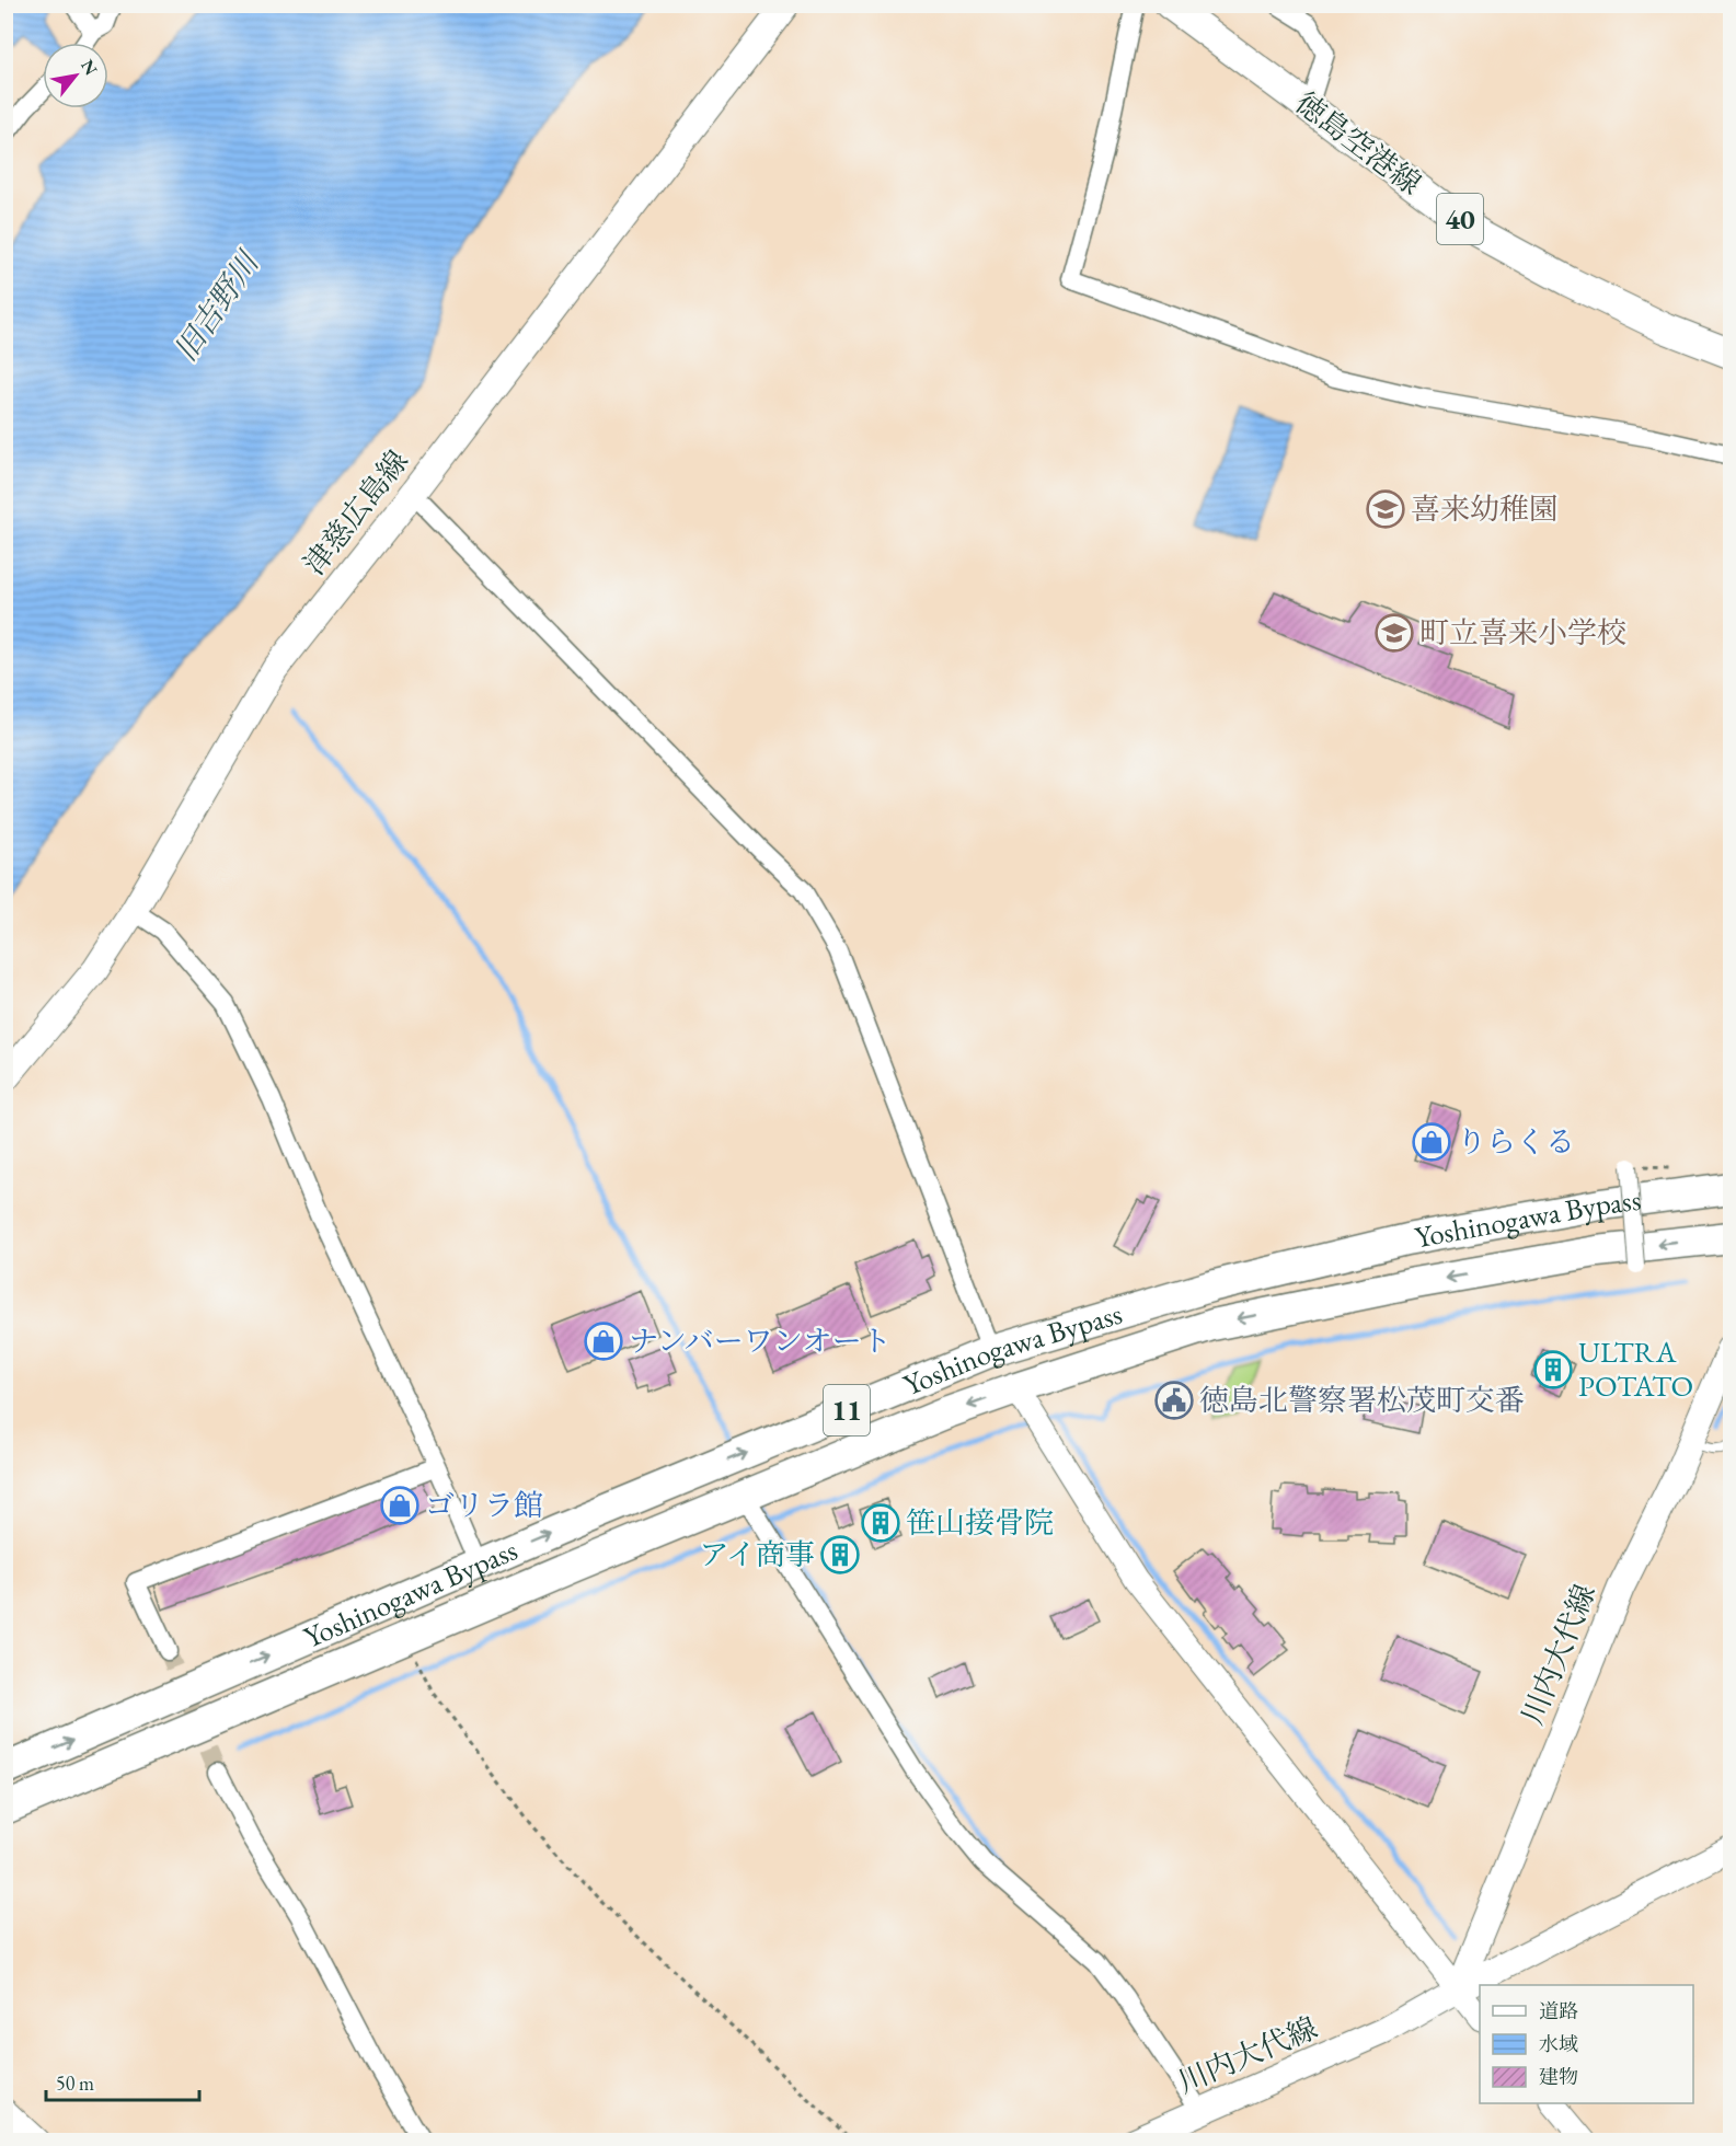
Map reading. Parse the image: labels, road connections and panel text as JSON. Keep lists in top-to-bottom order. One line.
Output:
{"streets":{"highway":["Yoshinogawa Bypass","11"],"main road":["徳島空港線","40","津慈広島線","川内大代線"]},"water":["旧吉野川"],"places":{"school or university":["喜来幼稚園","町立喜来小学校"],"shop":["りらくる","ナンバーワンオート","ゴリラ館"],"building":["ULTRA POTATO","笹山接骨院","アイ商事"],"public building":["徳島北警察署松茂町交番"]},"legend":["道路","水域","建物"],"scale_bar":"50 m","north":"top right"}
